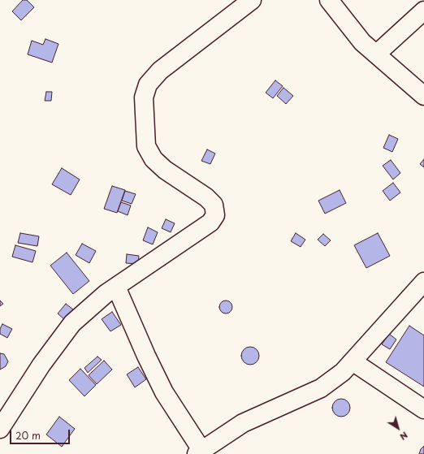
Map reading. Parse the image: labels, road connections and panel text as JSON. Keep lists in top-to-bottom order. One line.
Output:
{"scale_bar":"20 m","north":"bottom right"}
